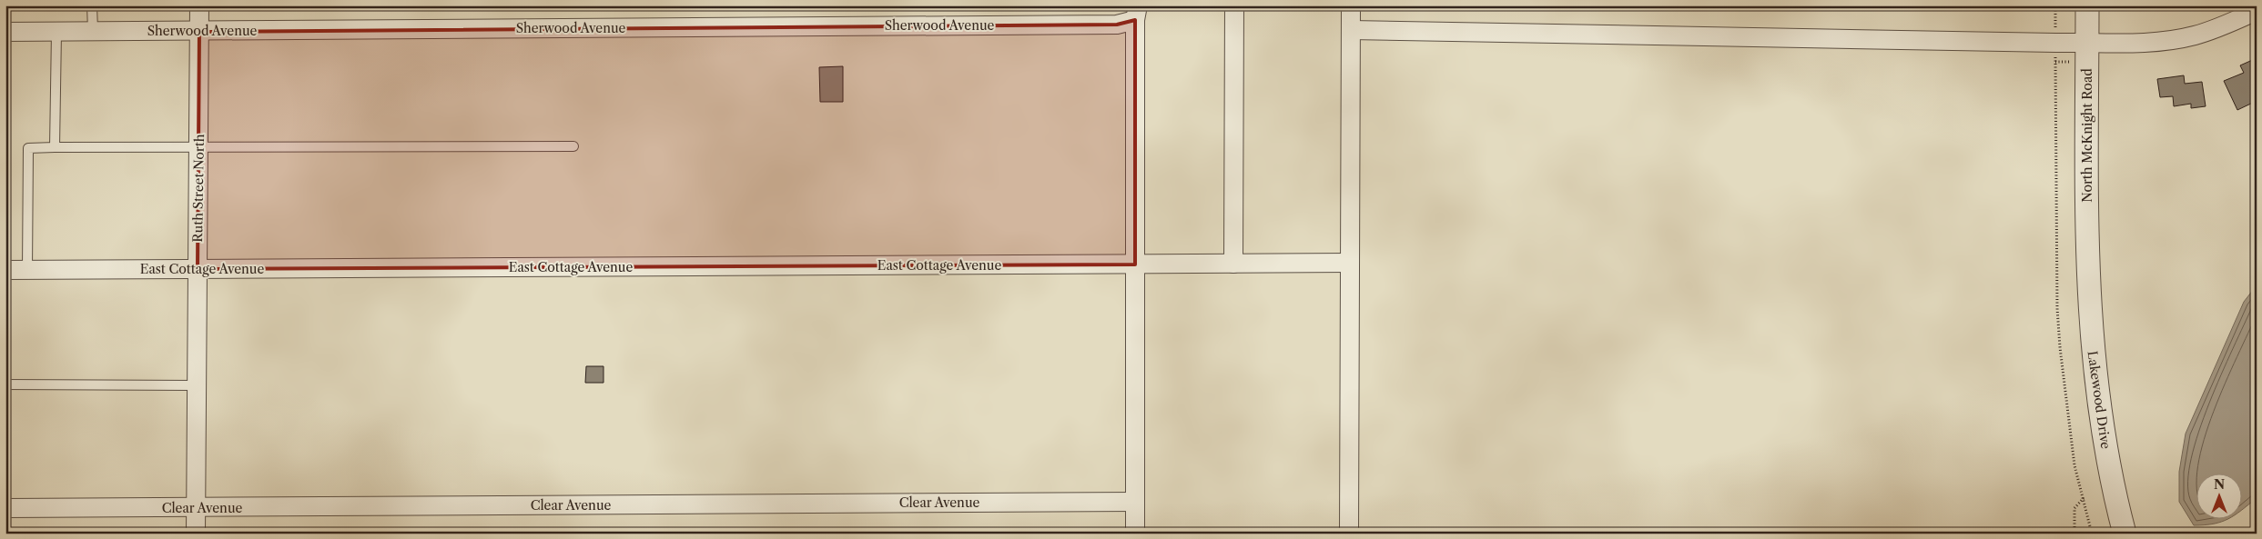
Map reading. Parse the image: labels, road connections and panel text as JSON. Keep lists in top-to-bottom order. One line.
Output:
{"streets":{"street":["Sherwood Avenue","North McKnight Road","Ruth Street North","East Cottage Avenue","Lakewood Drive","Clear Avenue"]},"crossings":[["Sherwood Avenue","Ruth Street North"],["North McKnight Road","Lakewood Drive"],["Ruth Street North","East Cottage Avenue"],["Ruth Street North","Clear Avenue"]],"north":"top"}
